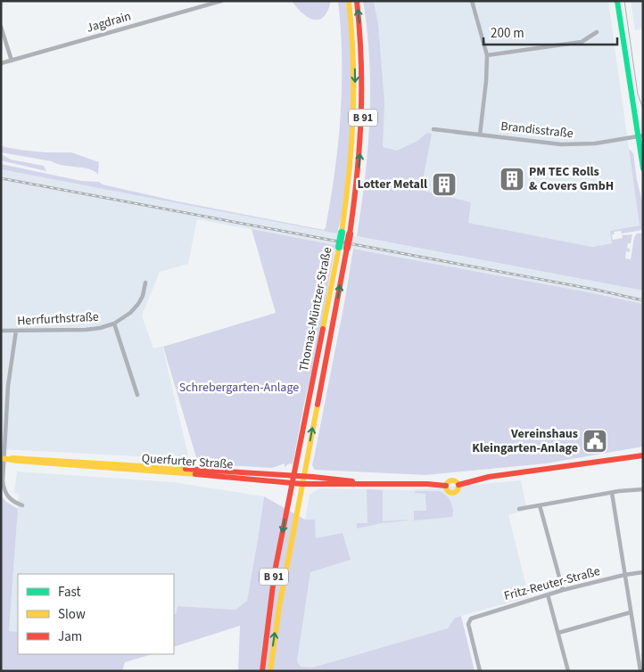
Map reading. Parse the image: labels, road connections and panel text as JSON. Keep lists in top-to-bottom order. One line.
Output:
{"streets":{"main road":["B 91","Thomas-Müntzer-Straße","Querfurter Straße"],"street":["Jagdrain","Brandisstraße","Herrfurthstraße","Fritz-Reuter-Straße"]},"crossings":[["Thomas-Müntzer-Straße","Querfurter Straße"]],"parks":["Schrebergarten-Anlage"],"places":{"building":["PM TEC Rolls & Covers GmbH","Lotter Metall"],"public building":["Vereinshaus Kleingarten-Anlage"]},"legend":["Fast","Slow","Jam"],"scale_bar":"200 m"}
